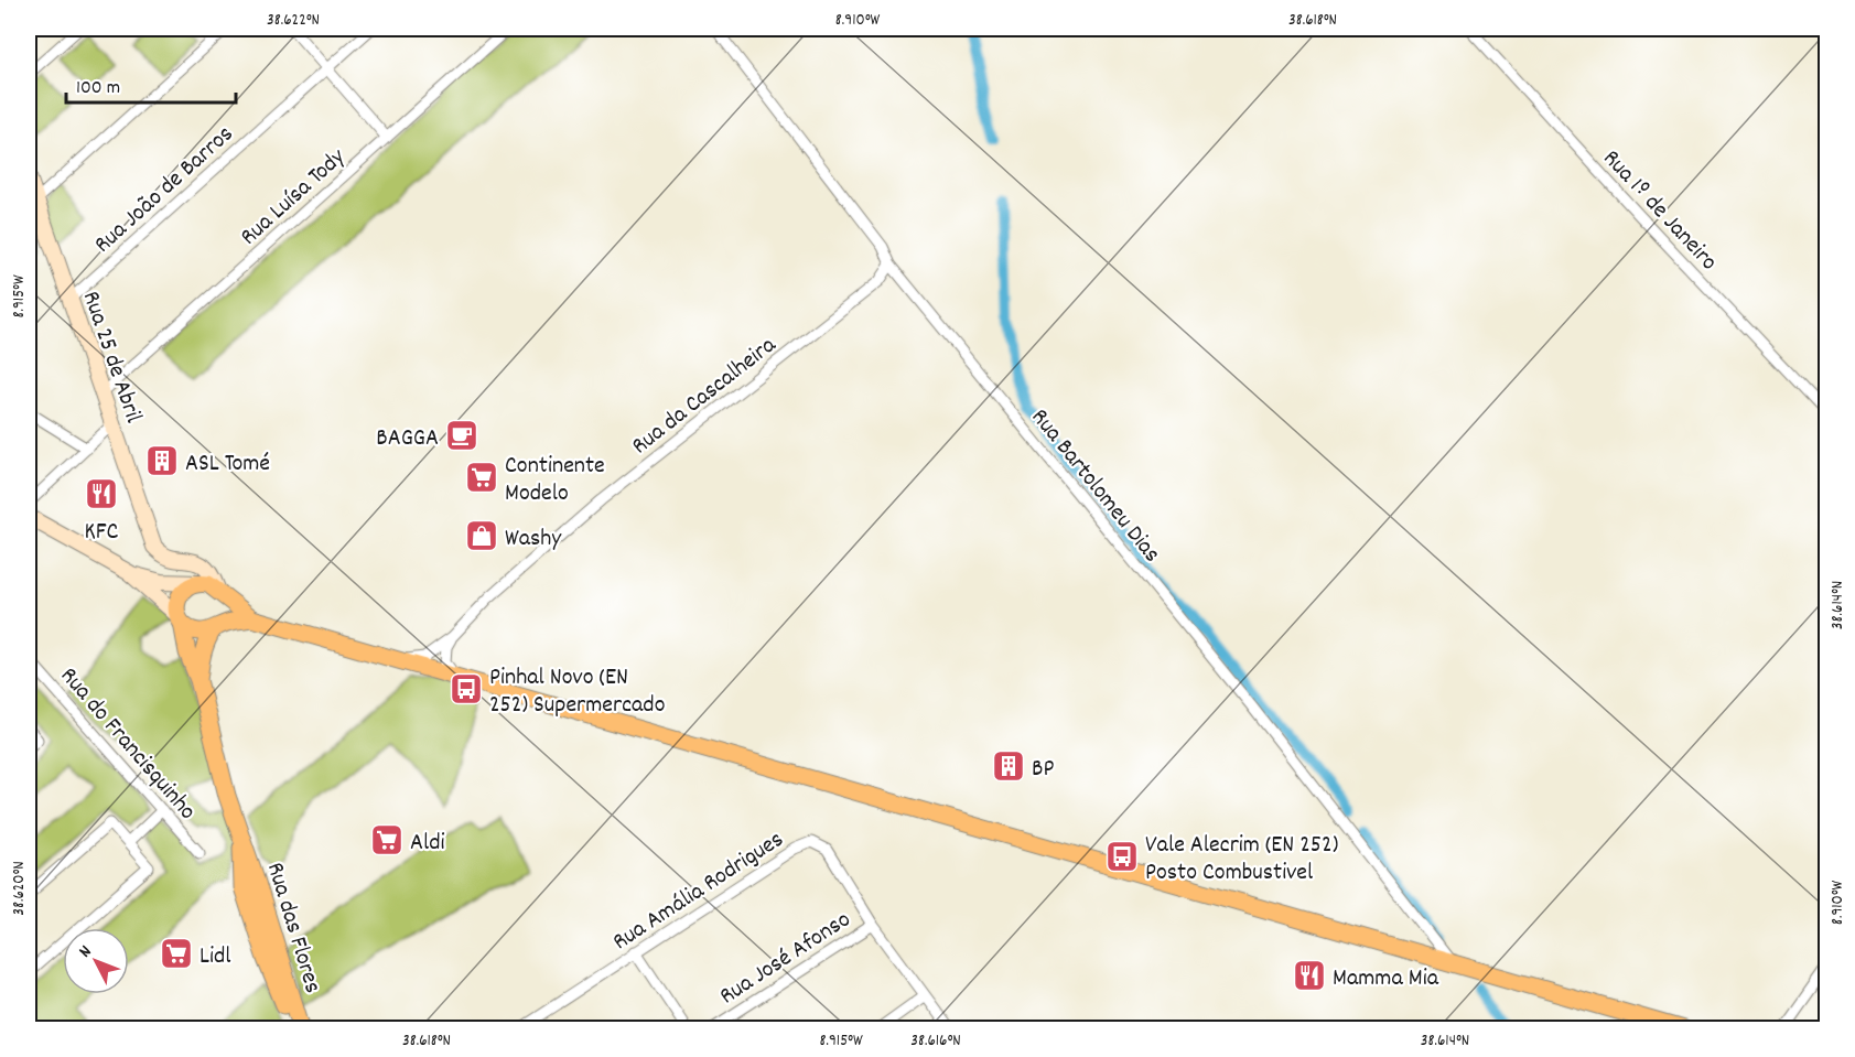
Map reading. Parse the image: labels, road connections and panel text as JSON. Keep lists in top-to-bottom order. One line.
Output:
{"streets":{"main road":["Rua das Flores"],"street":["Rua João de Barros","Rua Luísa Tody","Rua 1º de Janeiro","Rua 25 de Abril","Rua da Cascalheira","Rua Bartolomeu Dias","Rua do Francisquinho","Rua Amália Rodrigues","Rua José Afonso"]},"crossings":[["Rua João de Barros","Rua 25 de Abril"],["Rua Luísa Tody","Rua 25 de Abril"],["Rua 25 de Abril","Rua das Flores"],["Rua da Cascalheira","Rua Bartolomeu Dias"],["Rua Amália Rodrigues","Rua José Afonso"]],"places":{"cafe":["BAGGA"],"building":["ASL Tomé","BP"],"supermarket":["Continente Modelo","Aldi","Lidl"],"restaurant":["KFC","Mamma Mia"],"shop":["Washy"],"bus stop":["Pinhal Novo (EN 252) Supermercado","Vale Alecrim (EN 252) Posto Combustivel"]},"scale_bar":"100 m","north":"top left","coordinates":["38.622°N","8.910°W","38.618°N","8.915°W","38.614°N","38.620°N","38.616°N"]}
